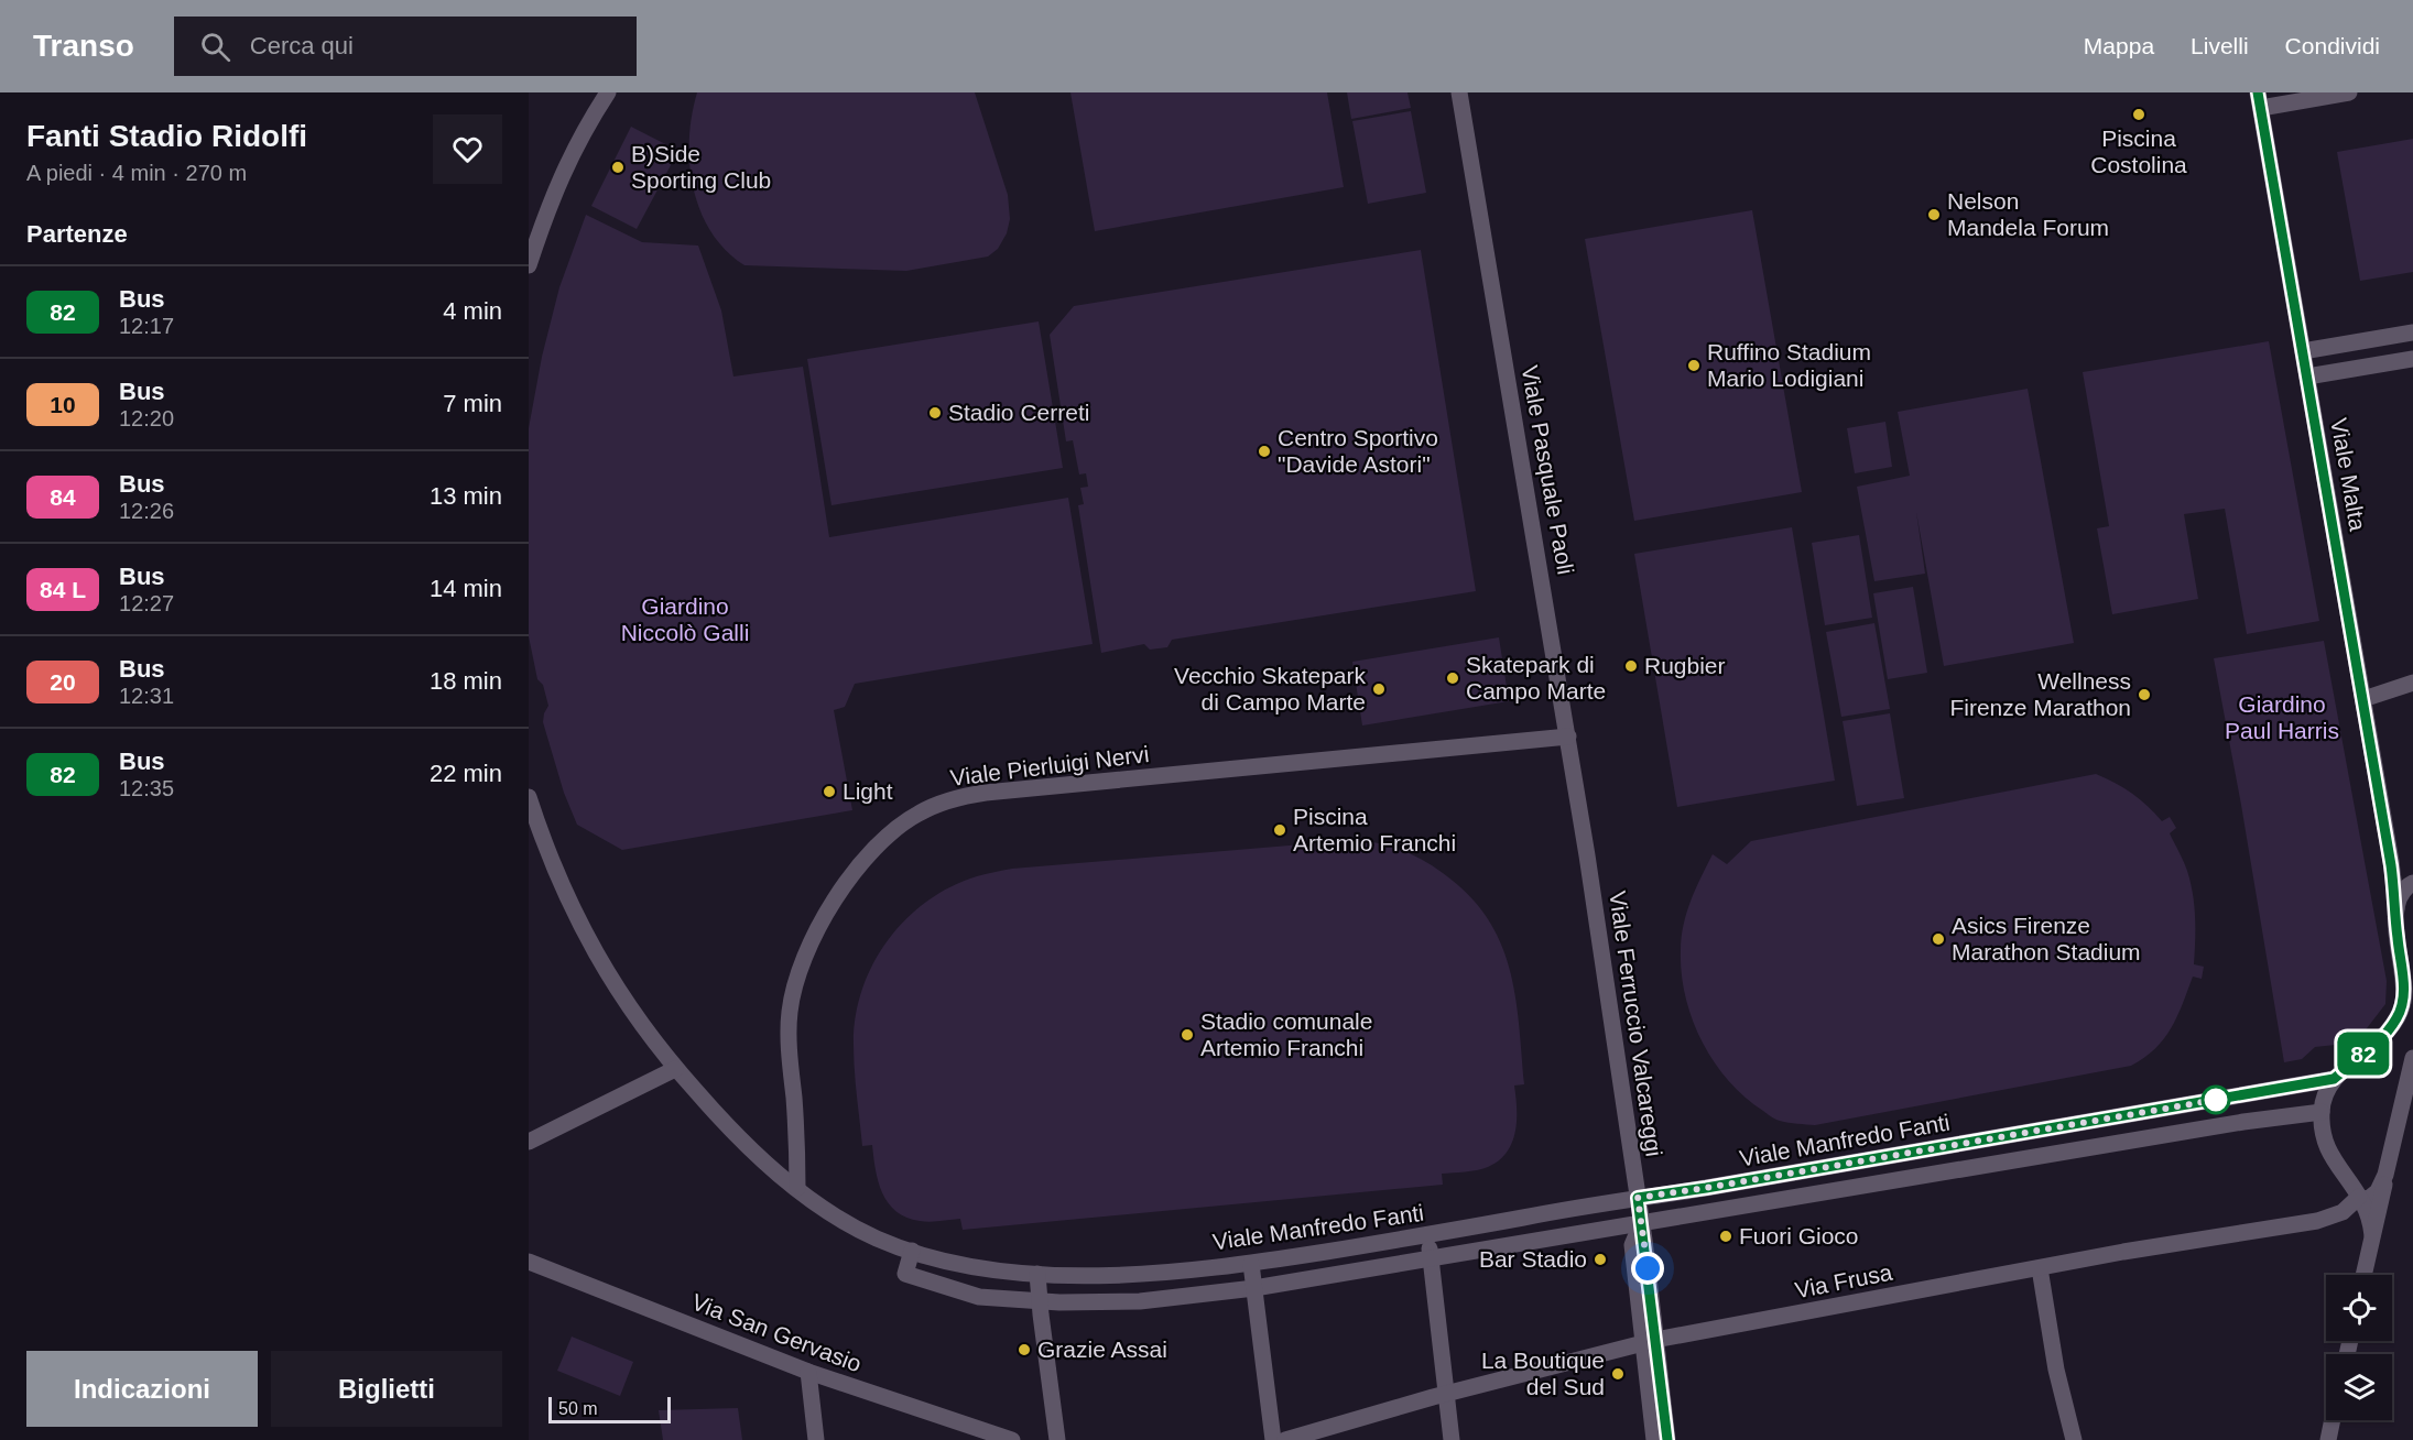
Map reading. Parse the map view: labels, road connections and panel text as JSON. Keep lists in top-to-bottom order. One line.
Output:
{"streets":{"street":["Viale Pasquale Paoli","Viale Malta","Viale Pierluigi Nervi","Viale Ferruccio Valcareggi","Viale Manfredo Fanti","Via Frusa","Via San Gervasio"]},"crossings":[["Viale Pasquale Paoli","Viale Pierluigi Nervi"],["Viale Pasquale Paoli","Viale Ferruccio Valcareggi"],["Viale Malta","Viale Manfredo Fanti"],["Viale Pierluigi Nervi","Viale Manfredo Fanti"],["Viale Ferruccio Valcareggi","Viale Manfredo Fanti"]],"parks":["Giardino Niccolò Galli","Giardino Paul Harris"],"places":["Piscina Costolina","B)Side Sporting Club","Nelson Mandela Forum","Ruffino Stadium Mario Lodigiani","Stadio Cerreti","Centro Sportivo \"Davide Astori\"","Rugbier","Skatepark di Campo Marte","Vecchio Skatepark di Campo Marte","Wellness Firenze Marathon","Light","Piscina Artemio Franchi","Asics Firenze Marathon Stadium","Stadio comunale Artemio Franchi","Fuori Gioco","Bar Stadio","Grazie Assai","La Boutique del Sud"],"lines":["bus line 82"],"scale_bar":"50 m","page":{"header":"Transo","search":"Cerca qui","nav":["Mappa","Livelli","Condividi"],"heading":[["Fanti Stadio Ridolfi","A piedi · 4 min · 270 m"],"Partenze"],"on_map":"82","list":[{"mark":"82","name":"Bus","note":"12:17","value":"4 min"},{"mark":"10","name":"Bus","note":"12:20","value":"7 min"},{"mark":"84","name":"Bus","note":"12:26","value":"13 min"},{"mark":"84 L","name":"Bus","note":"12:27","value":"14 min"},{"mark":"20","name":"Bus","note":"12:31","value":"18 min"},{"mark":"82","name":"Bus","note":"12:35","value":"22 min"}],"buttons":["Indicazioni","Biglietti"],"scale":"50 m"}}
